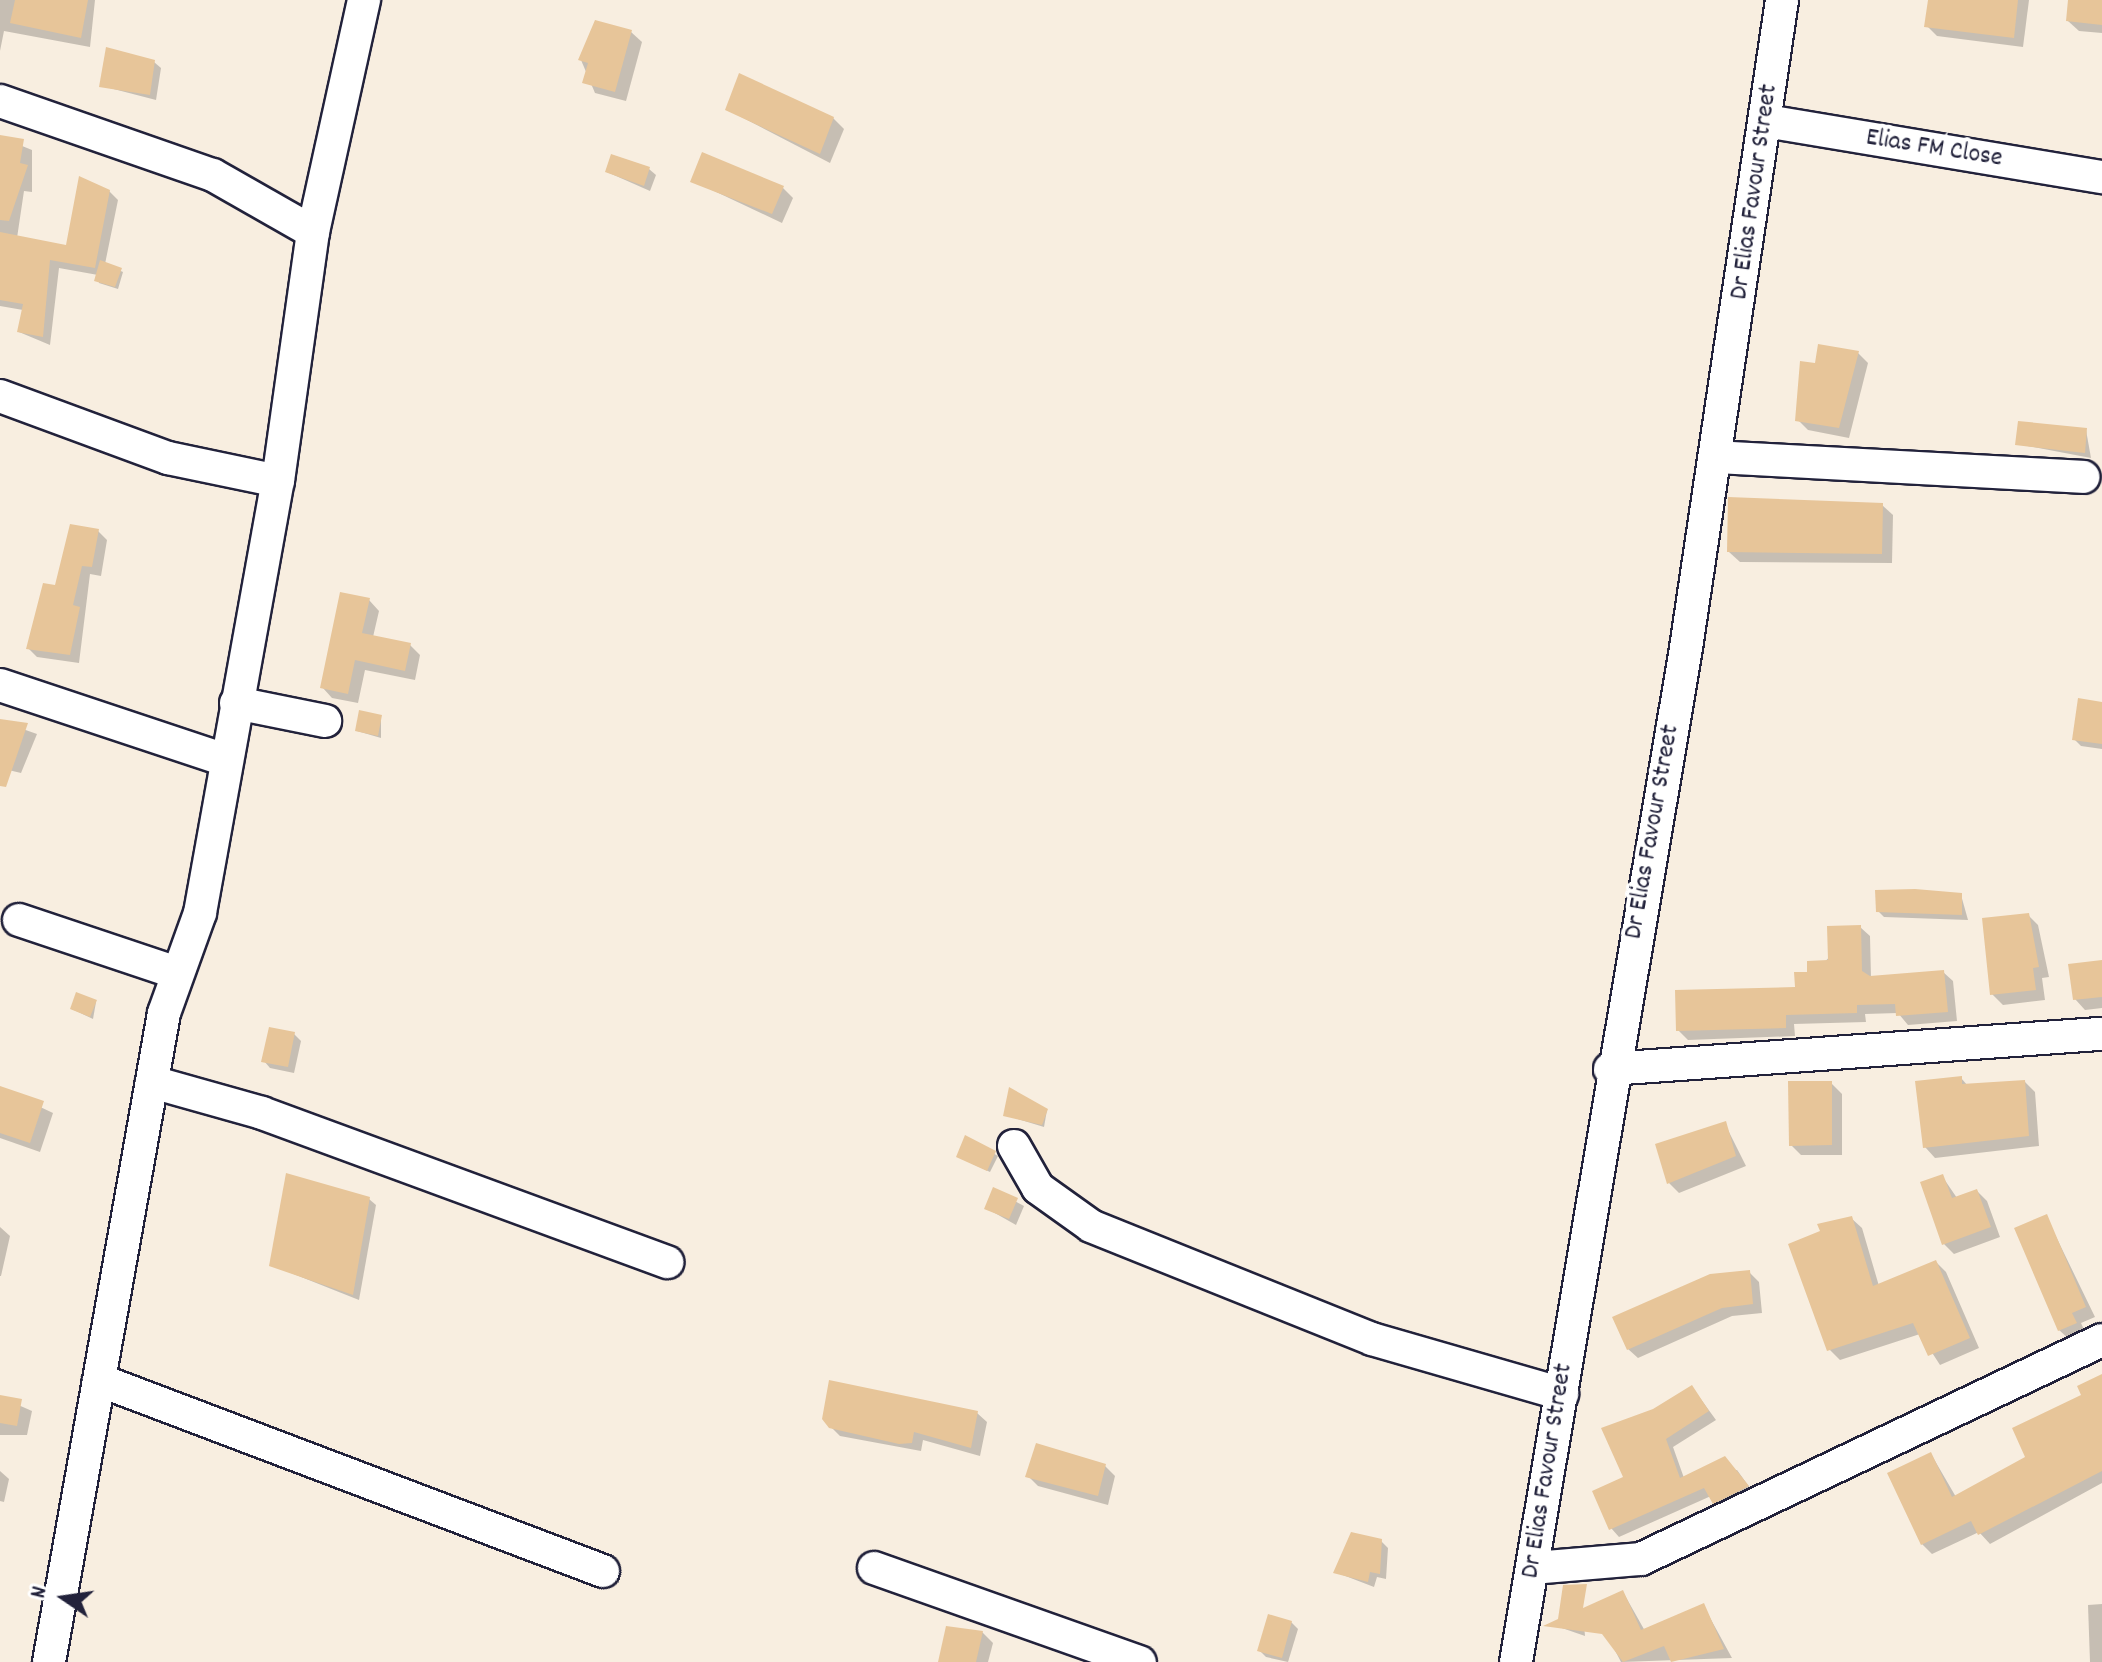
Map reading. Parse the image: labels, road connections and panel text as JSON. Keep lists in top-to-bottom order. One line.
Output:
{"streets":{"street":["Elias FM Close","Dr Elias Favour Street"]},"crossings":[["Elias FM Close","Dr Elias Favour Street"]],"north":"left"}
